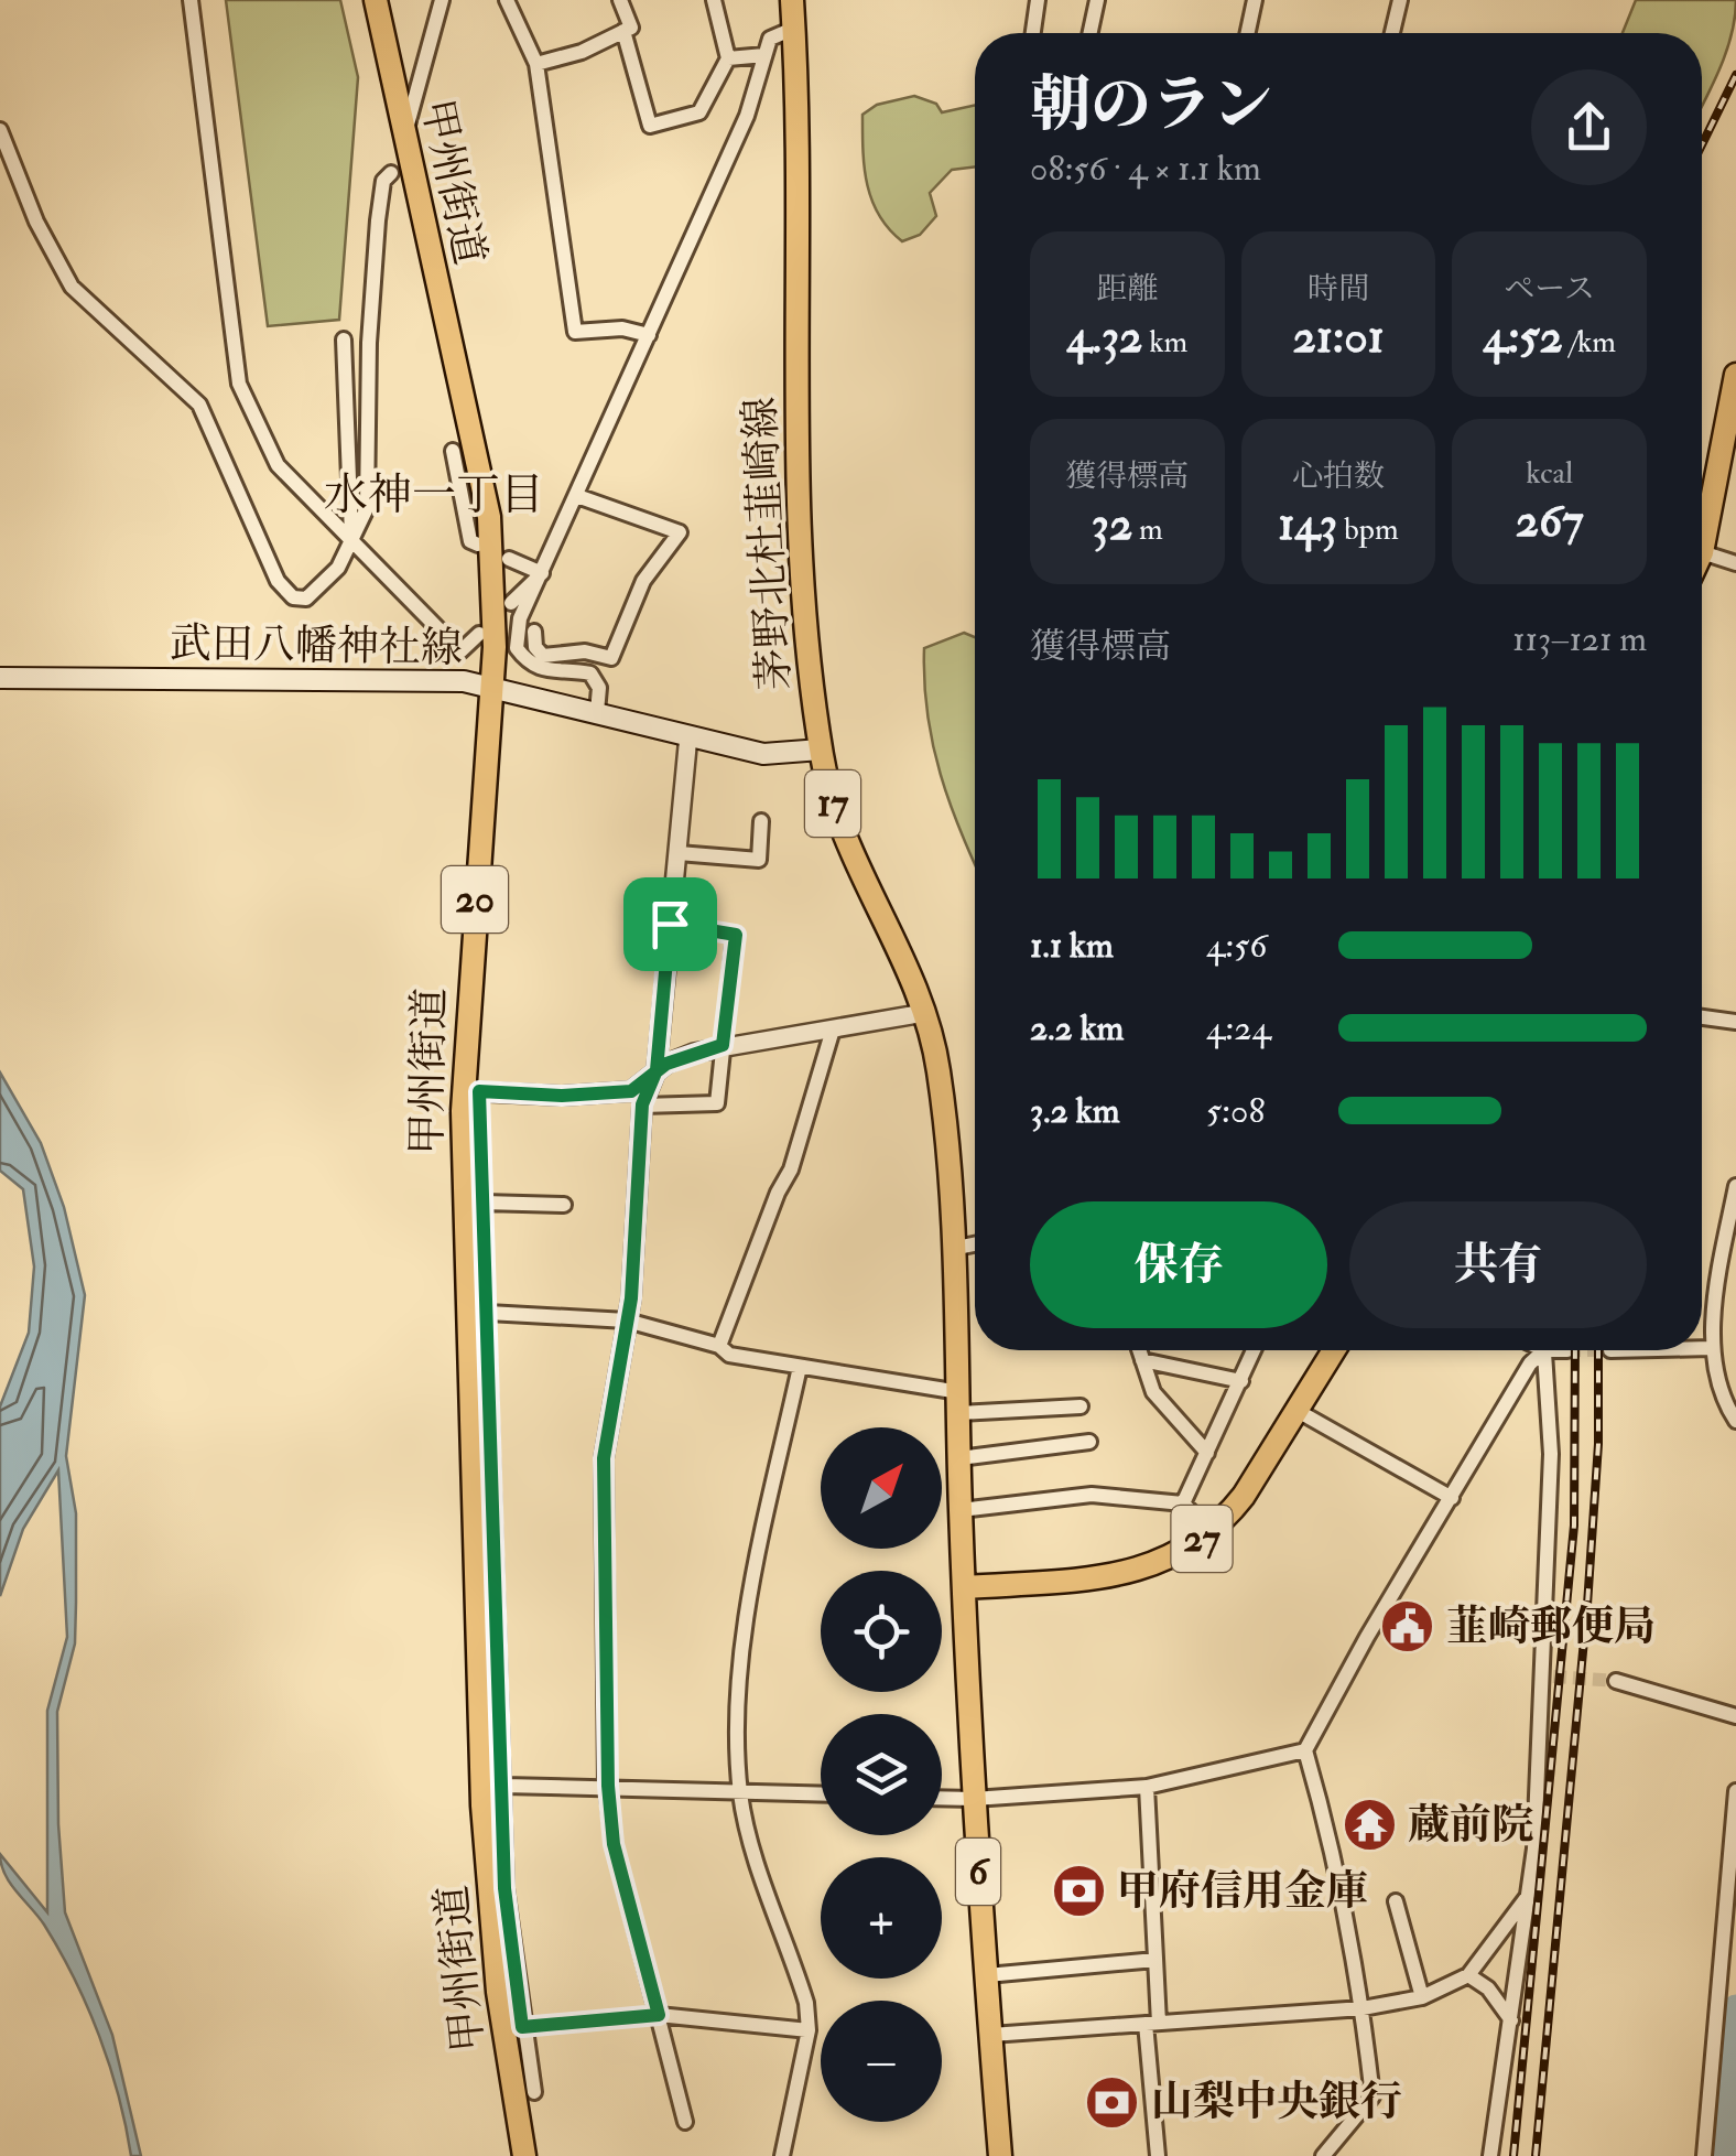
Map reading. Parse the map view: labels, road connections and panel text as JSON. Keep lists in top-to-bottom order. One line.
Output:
{"streets":{"main road":["甲州街道","茅野北杜韮崎線","武田八幡神社線","17","20","27","6"]},"crossings":[["甲州街道","武田八幡神社線"],["茅野北杜韮崎線","武田八幡神社線"],["茅野北杜韮崎線","27"],["茅野北杜韮崎線","6"],["27","6"]],"districts":["水神一丁目"],"places":{"public building":["韮崎郵便局"],"temple":["蔵前院"],"bank":["甲府信用金庫","山梨中央銀行"]},"north":"top right","page":{"heading":["朝のラン","08:56 · 4 × 1.1 km"],"stats":[["距離","4.32 km"],["時間","21:01"],["ペース","4:52 /km"],["獲得標高","32 m"],["心拍数","143 bpm"],["kcal","267"]],"chart":["獲得標高","113–121 m"],"list":[{"name":"1.1 km","note":"4:56"},{"name":"2.2 km","note":"4:24"},{"name":"3.2 km","note":"5:08"}],"buttons":["保存","共有"],"map_buttons":["+","−"]}}
